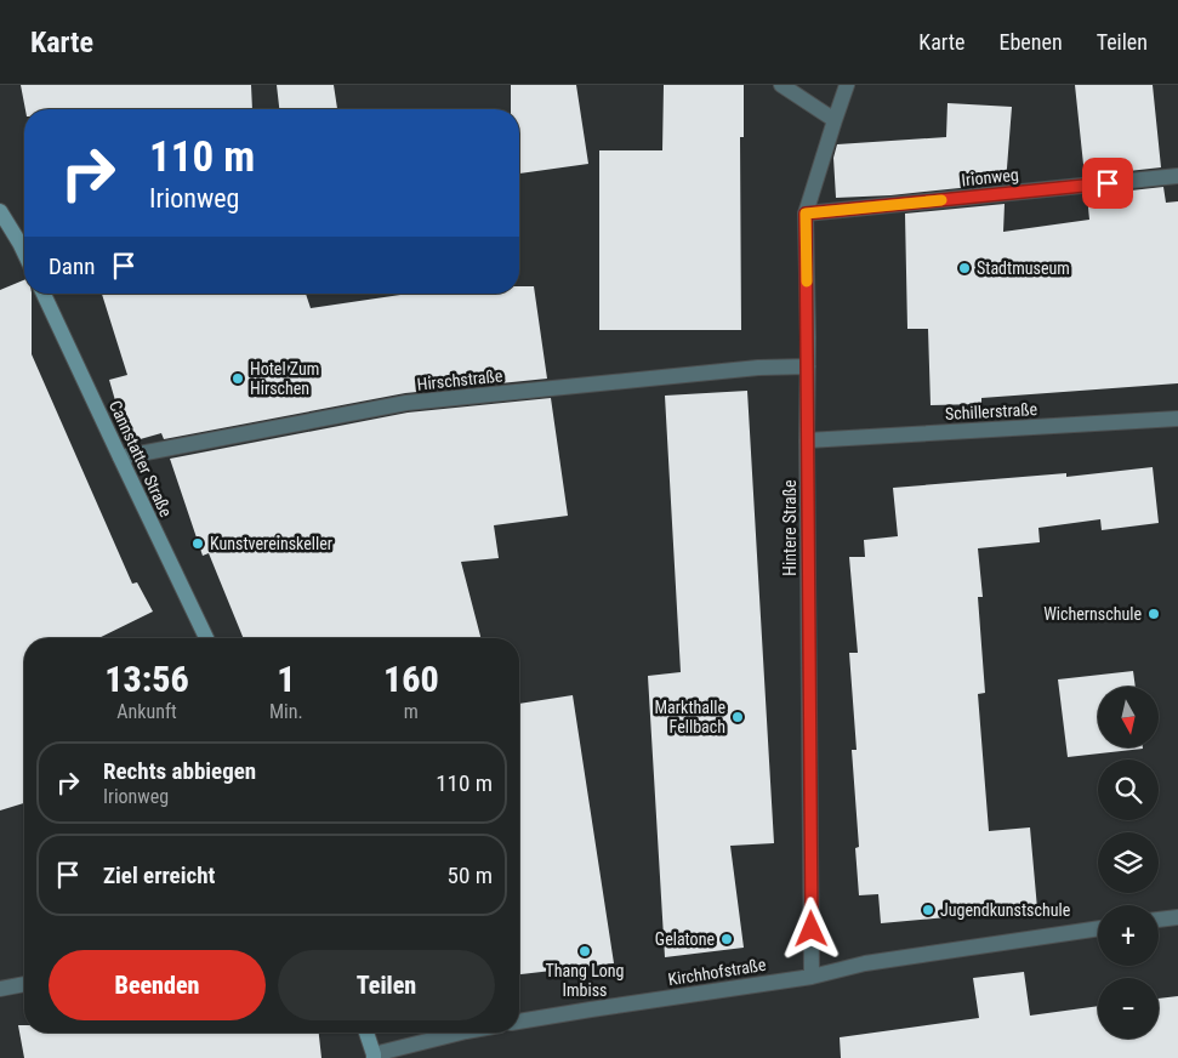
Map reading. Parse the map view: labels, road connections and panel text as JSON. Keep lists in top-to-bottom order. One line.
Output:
{"streets":{"street":["Irionweg","Hirschstraße","Schillerstraße","Cannstatter Straße","Hintere Straße","Kirchhofstraße"]},"crossings":[["Irionweg","Hintere Straße"],["Hirschstraße","Cannstatter Straße"],["Hirschstraße","Hintere Straße"],["Schillerstraße","Hintere Straße"],["Hintere Straße","Kirchhofstraße"]],"places":["Stadtmuseum","Hotel Zum Hirschen","Kunstvereinskeller","Wichernschule","Markthalle Fellbach","Jugendkunstschule","Gelatone","Thang Long Imbiss"],"north":"bottom","page":{"header":"Karte","nav":["Karte","Ebenen","Teilen"],"turn":["110 m","Irionweg"],"then":"Dann","eta":["13:56","Ankunft","1","Min.","160","m"],"map_buttons":["+","−"],"list":[{"name":"Rechts abbiegen","note":"Irionweg","value":"110 m"},{"name":"Ziel erreicht","value":"50 m"}],"buttons":["Beenden","Teilen"]}}
